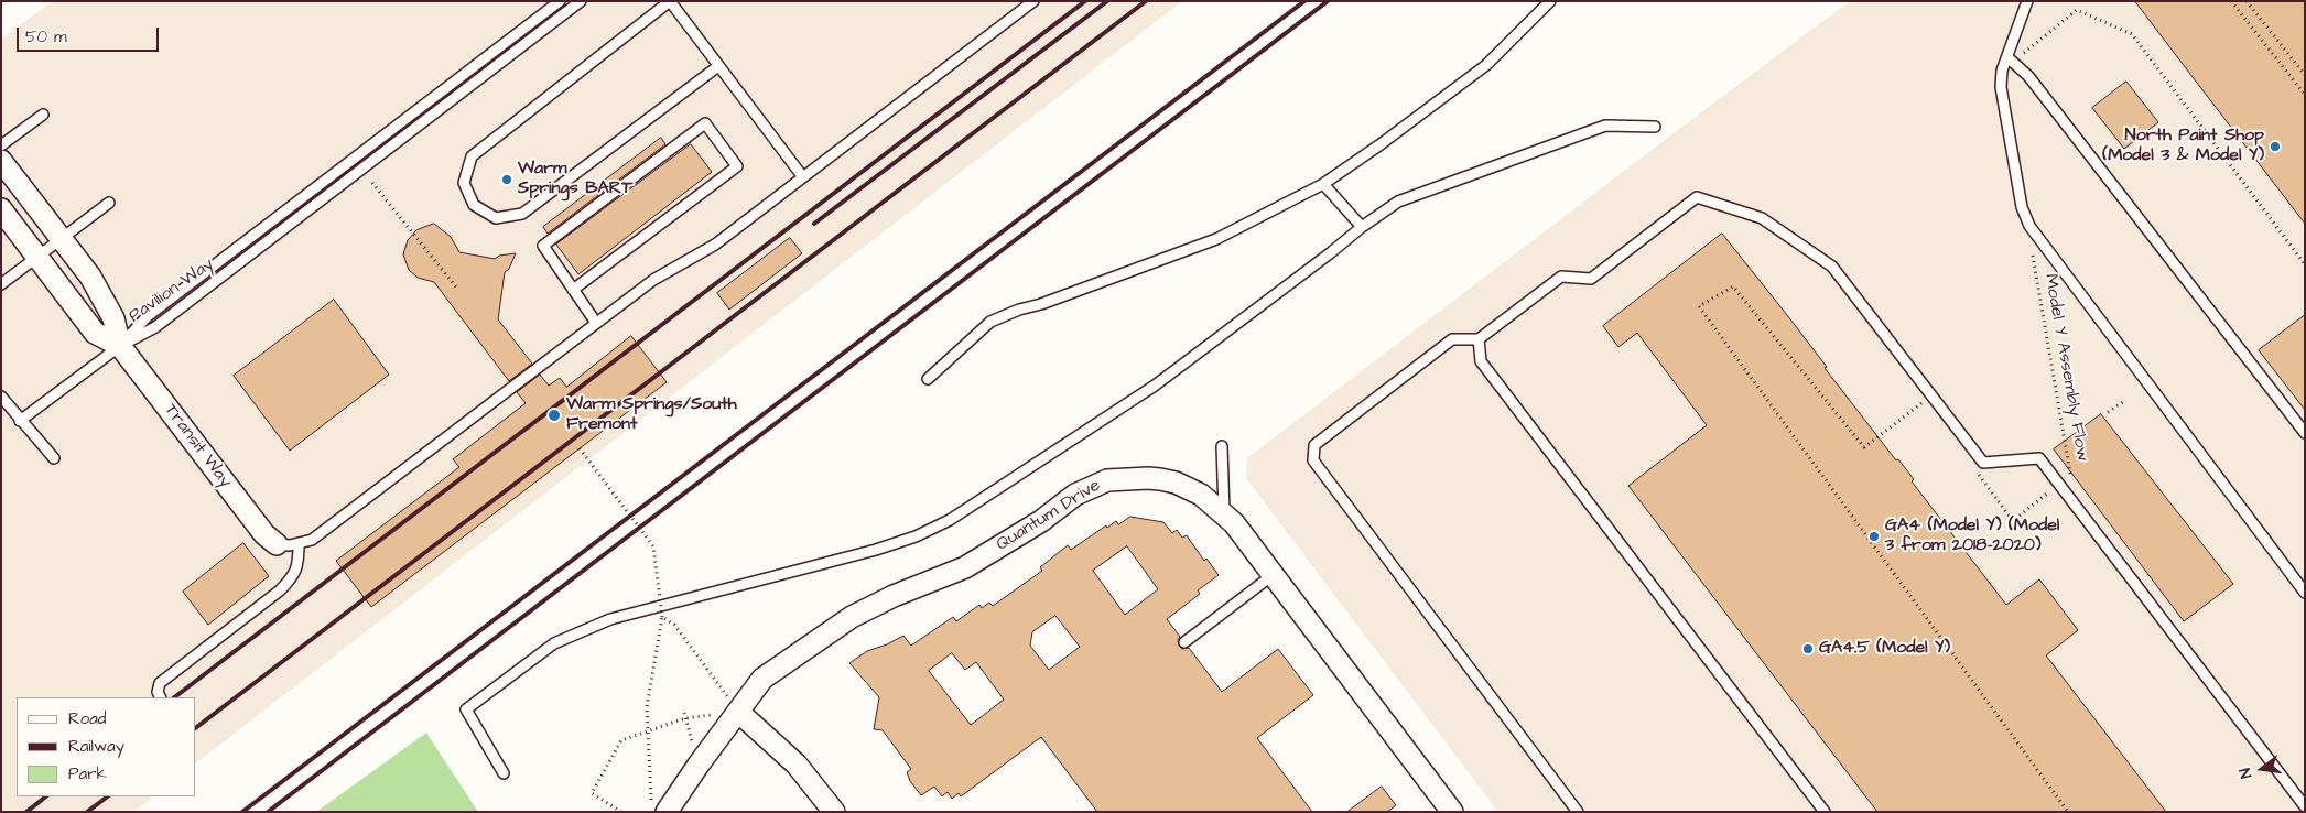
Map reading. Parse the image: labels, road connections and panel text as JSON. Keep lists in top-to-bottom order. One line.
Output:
{"streets":{"street":["Transit Way","Quantum Drive"],"lane":["Pavilion Way"],"path":["Model Y Assembly Flow"]},"crossings":[["Pavilion Way","Transit Way"]],"places":["North Paint Shop (Model 3 & Model Y)","Warm Springs BART","Warm Springs/South Fremont","GA4 (Model Y) (Model 3 from 2018-2020)","GA4.5 (Model Y)"],"legend":["Road","Railway","Park"],"scale_bar":"50 m","north":"left"}
